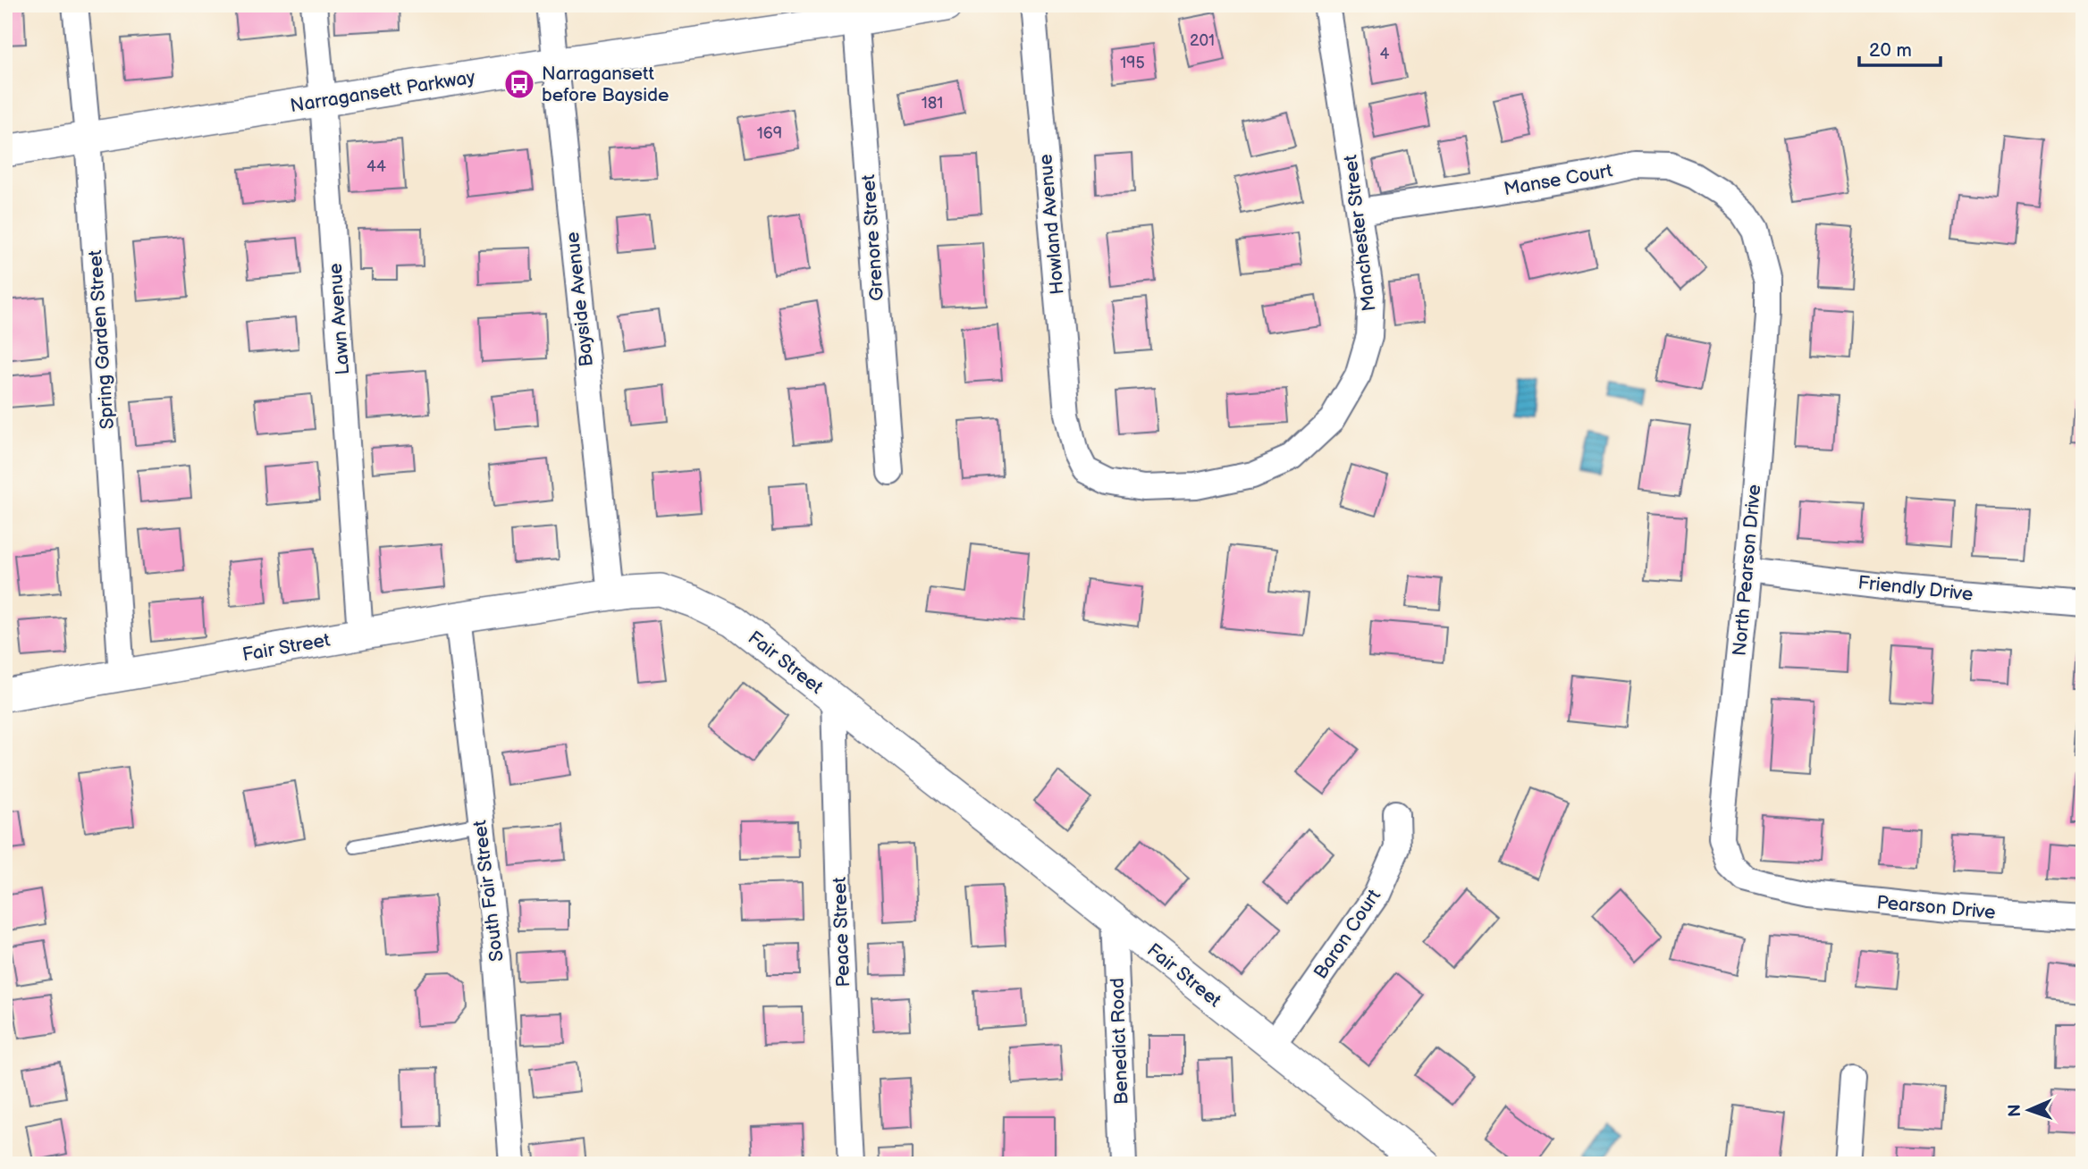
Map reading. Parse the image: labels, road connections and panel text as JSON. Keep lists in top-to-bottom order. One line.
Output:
{"streets":{"street":["Narragansett Parkway","Manse Court","Howland Avenue","Manchester Street","Grenore Street","Bayside Avenue","Lawn Avenue","Spring Garden Street","North Pearson Drive","Friendly Drive","Fair Street","South Fair Street","Pearson Drive","Peace Street","Baron Court","Benedict Road"]},"crossings":[["Narragansett Parkway","Grenore Street"],["Narragansett Parkway","Bayside Avenue"],["Narragansett Parkway","Lawn Avenue"],["Narragansett Parkway","Spring Garden Street"],["Manse Court","Manchester Street"],["Manse Court","North Pearson Drive"],["Howland Avenue","Manchester Street"],["Bayside Avenue","Fair Street"],["Lawn Avenue","Fair Street"],["Spring Garden Street","Fair Street"],["North Pearson Drive","Friendly Drive"],["North Pearson Drive","Pearson Drive"],["Fair Street","South Fair Street"],["Fair Street","Peace Street"],["Fair Street","Baron Court"],["Fair Street","Benedict Road"]],"places":{"bus stop":["Narragansett before Bayside"]},"house_numbers":["201","4","195","181","169","44"],"scale_bar":"20 m","north":"left"}
